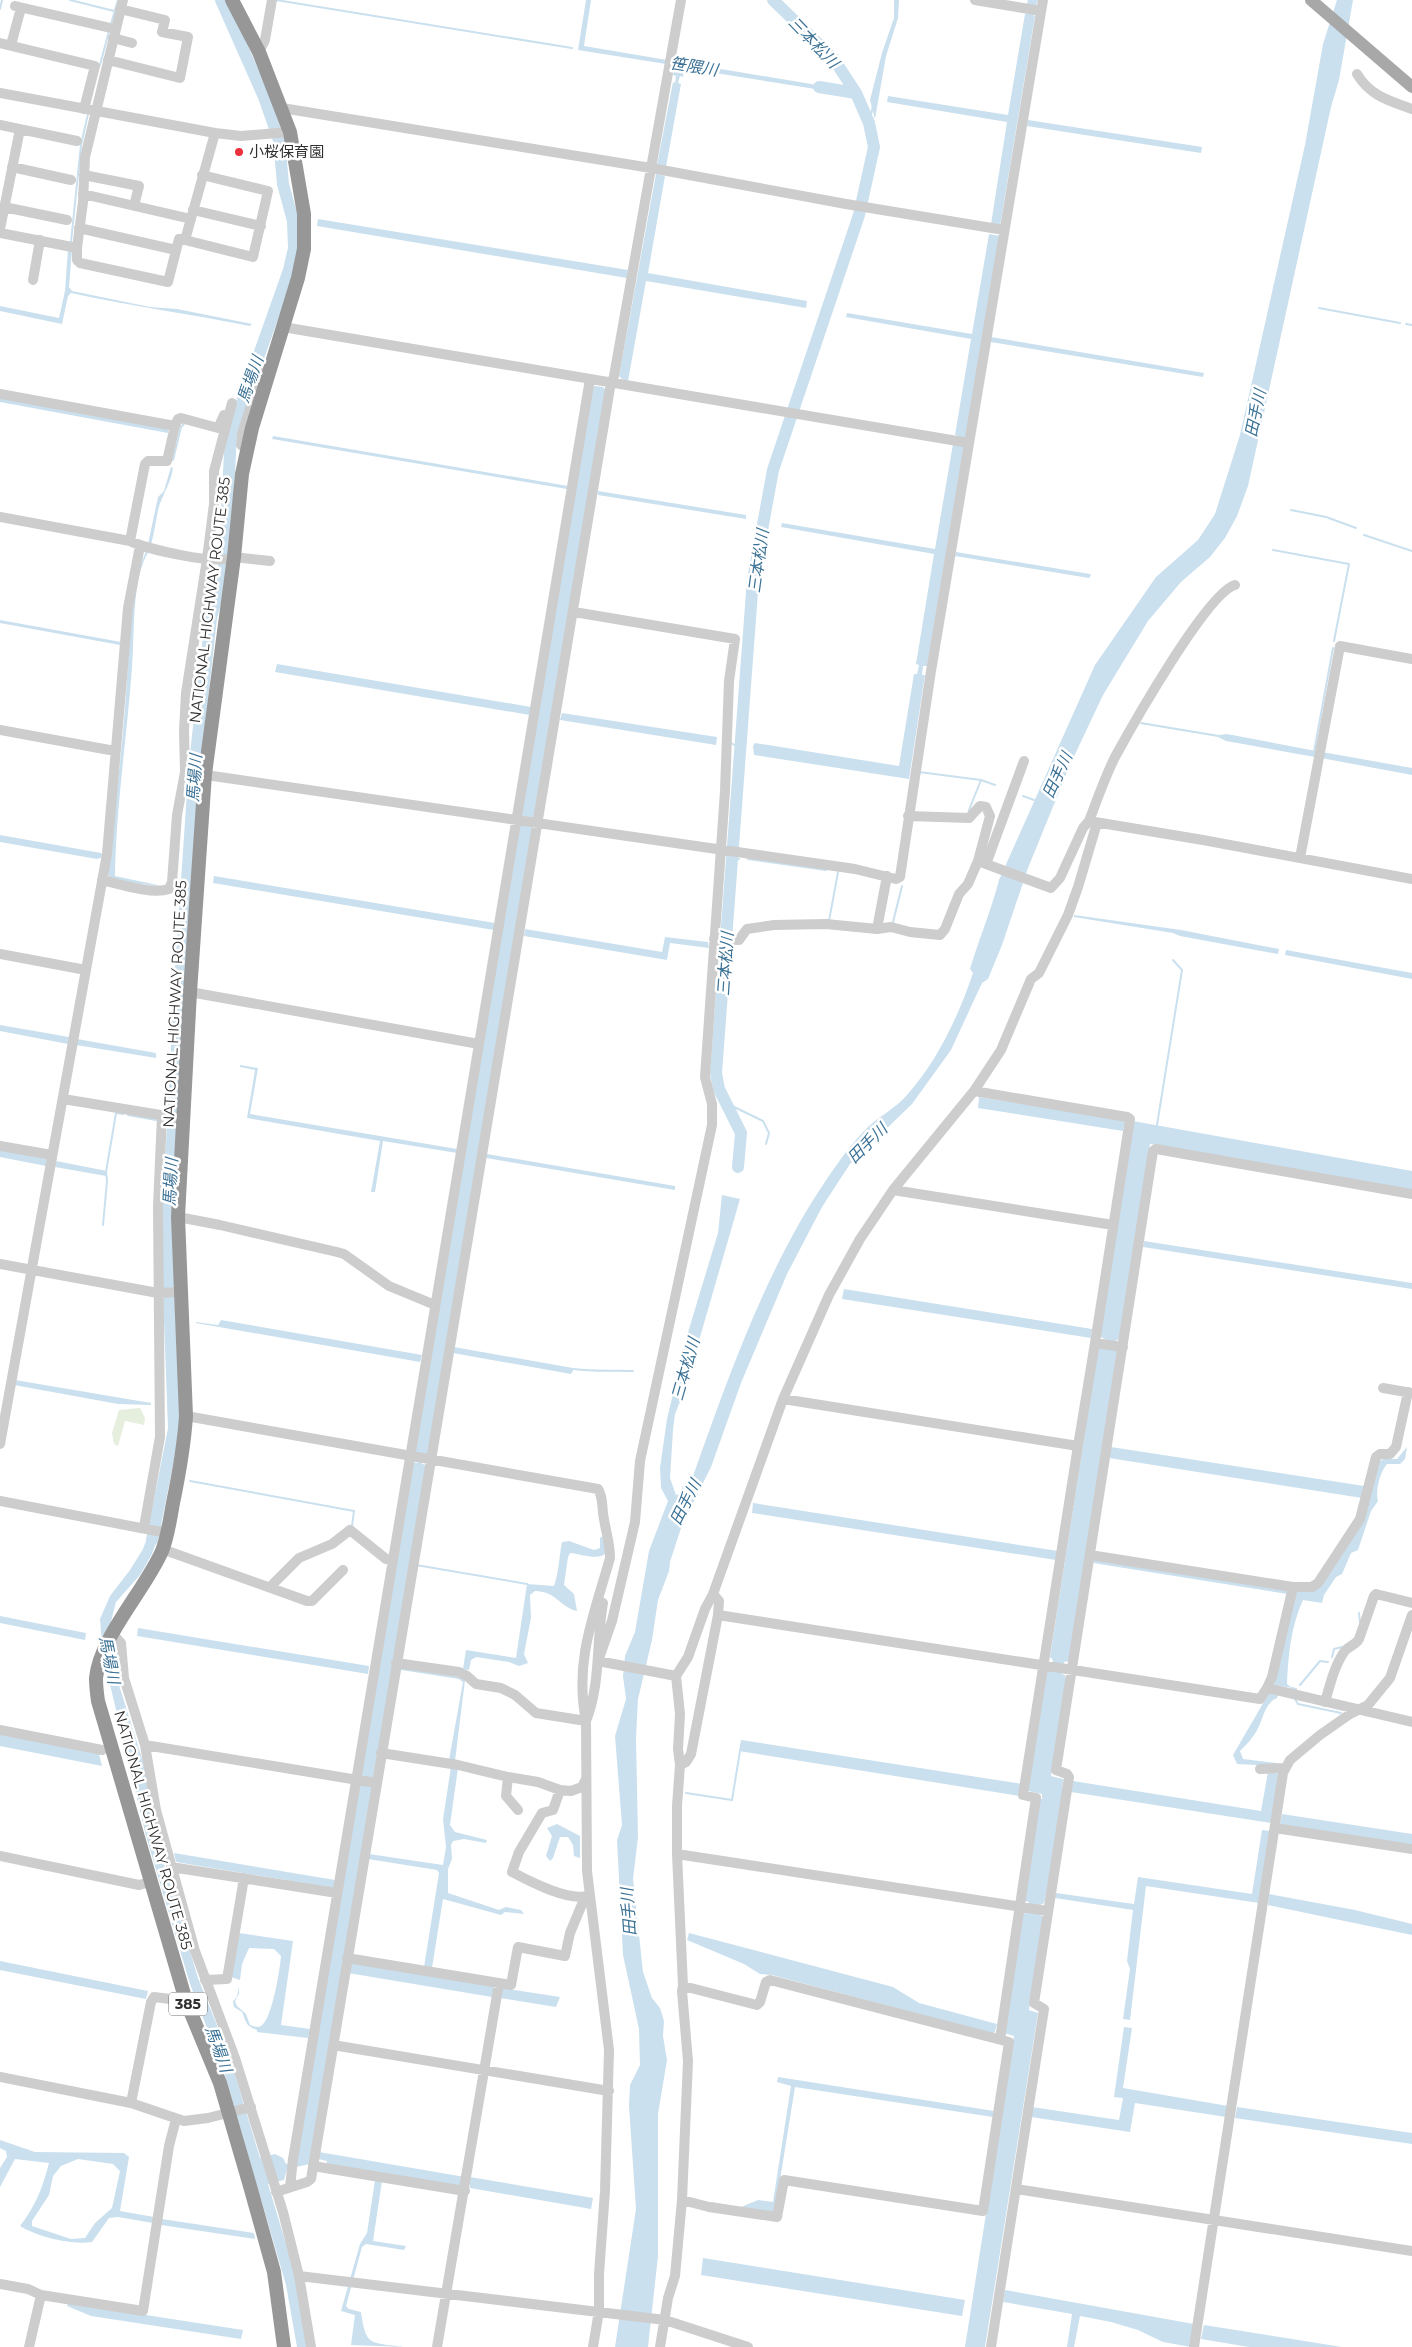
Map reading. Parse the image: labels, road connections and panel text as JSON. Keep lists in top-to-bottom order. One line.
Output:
{"streets":{"highway":["NATIONAL HIGHWAY ROUTE 385","385"]},"water":["三本松川","笹隈川","馬場川","田手川"],"places":["小桜保育園"]}
